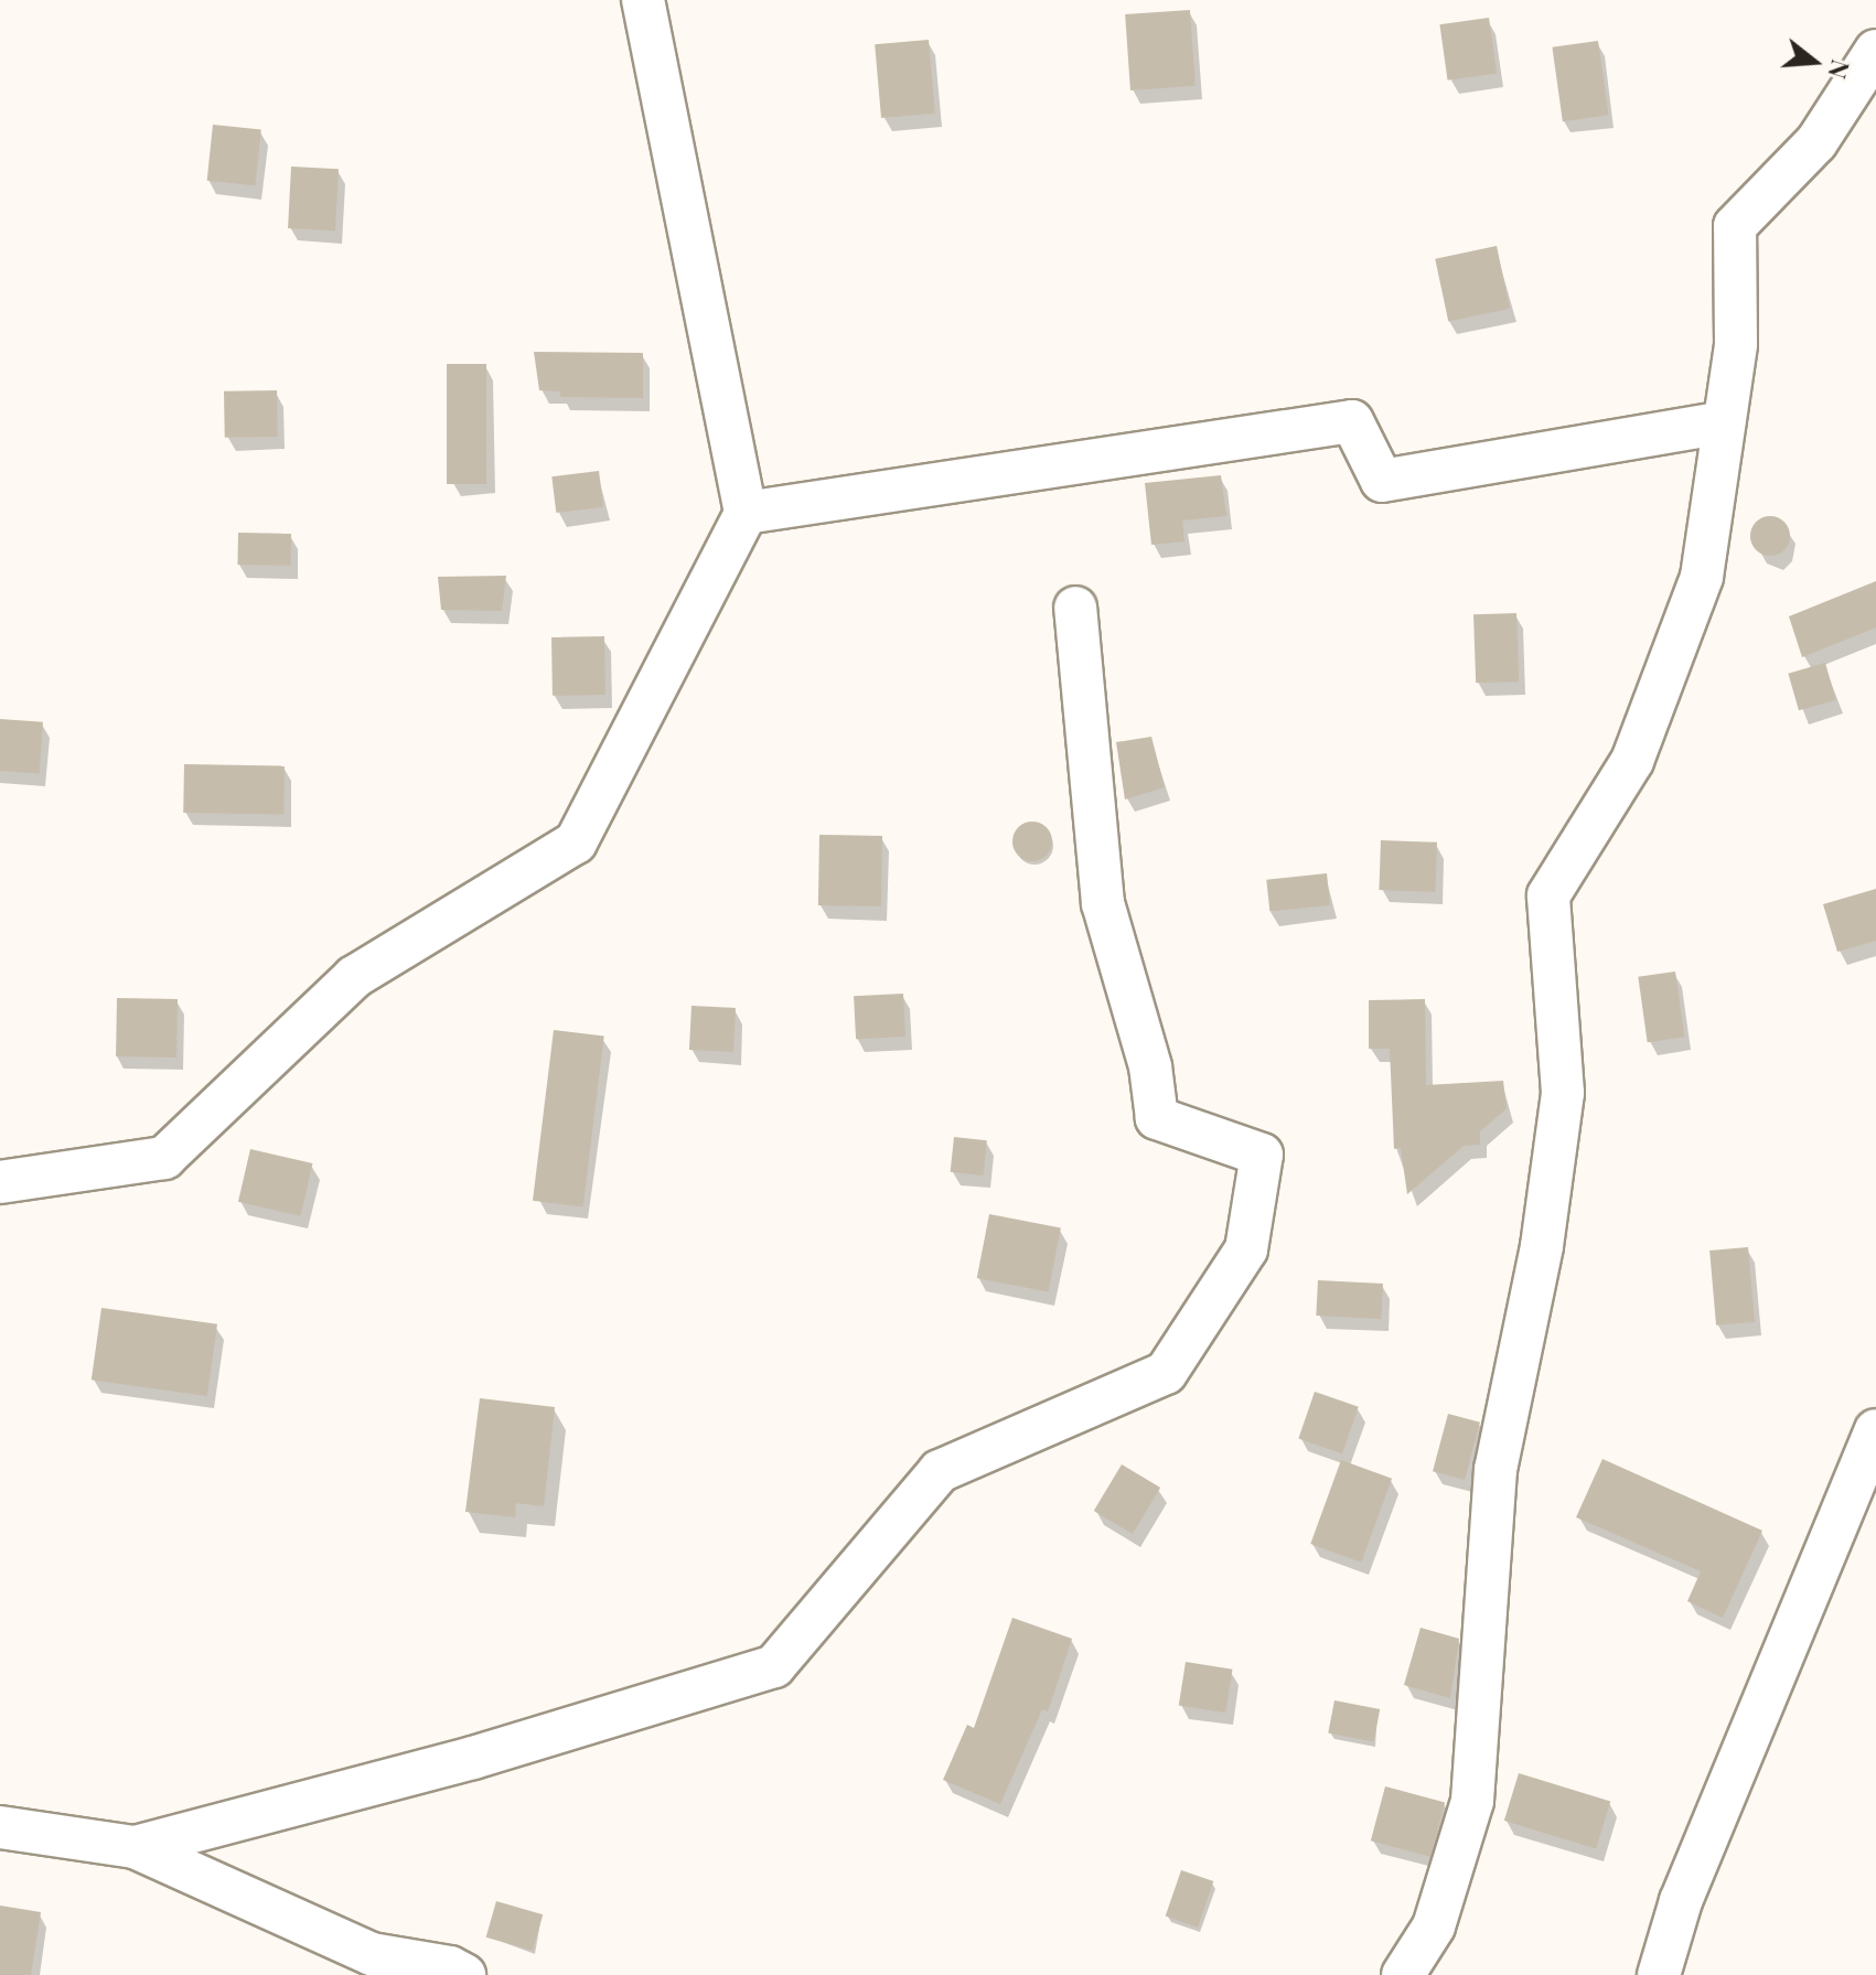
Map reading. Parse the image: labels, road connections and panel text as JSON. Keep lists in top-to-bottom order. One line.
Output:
{"north":"right"}
